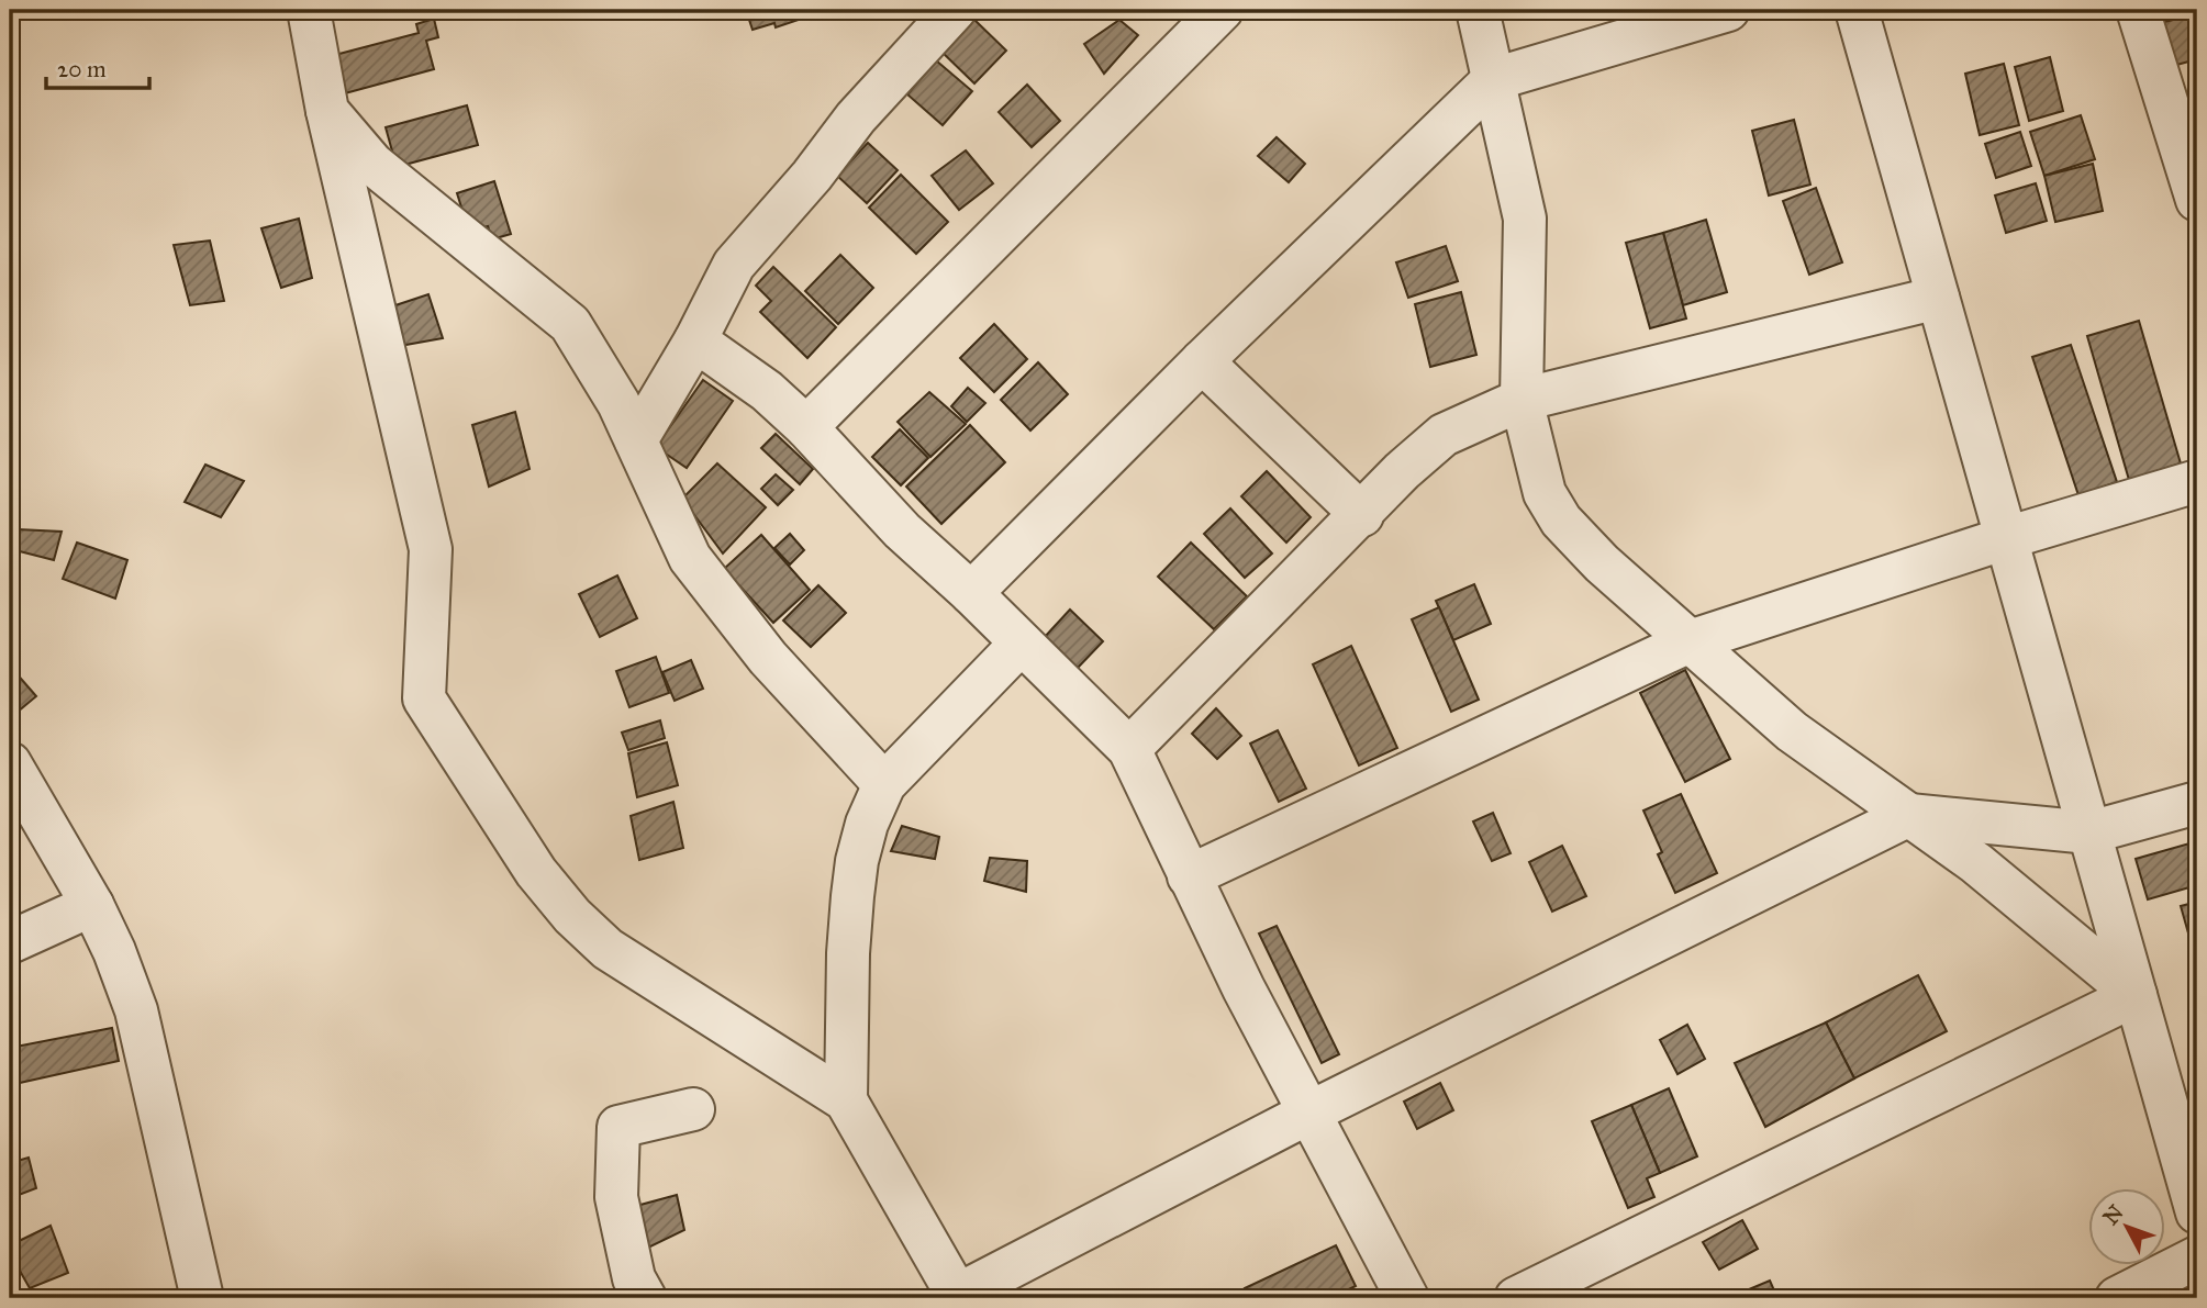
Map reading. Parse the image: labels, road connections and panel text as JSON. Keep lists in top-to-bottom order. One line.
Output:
{"scale_bar":"20 m","north":"top left"}
